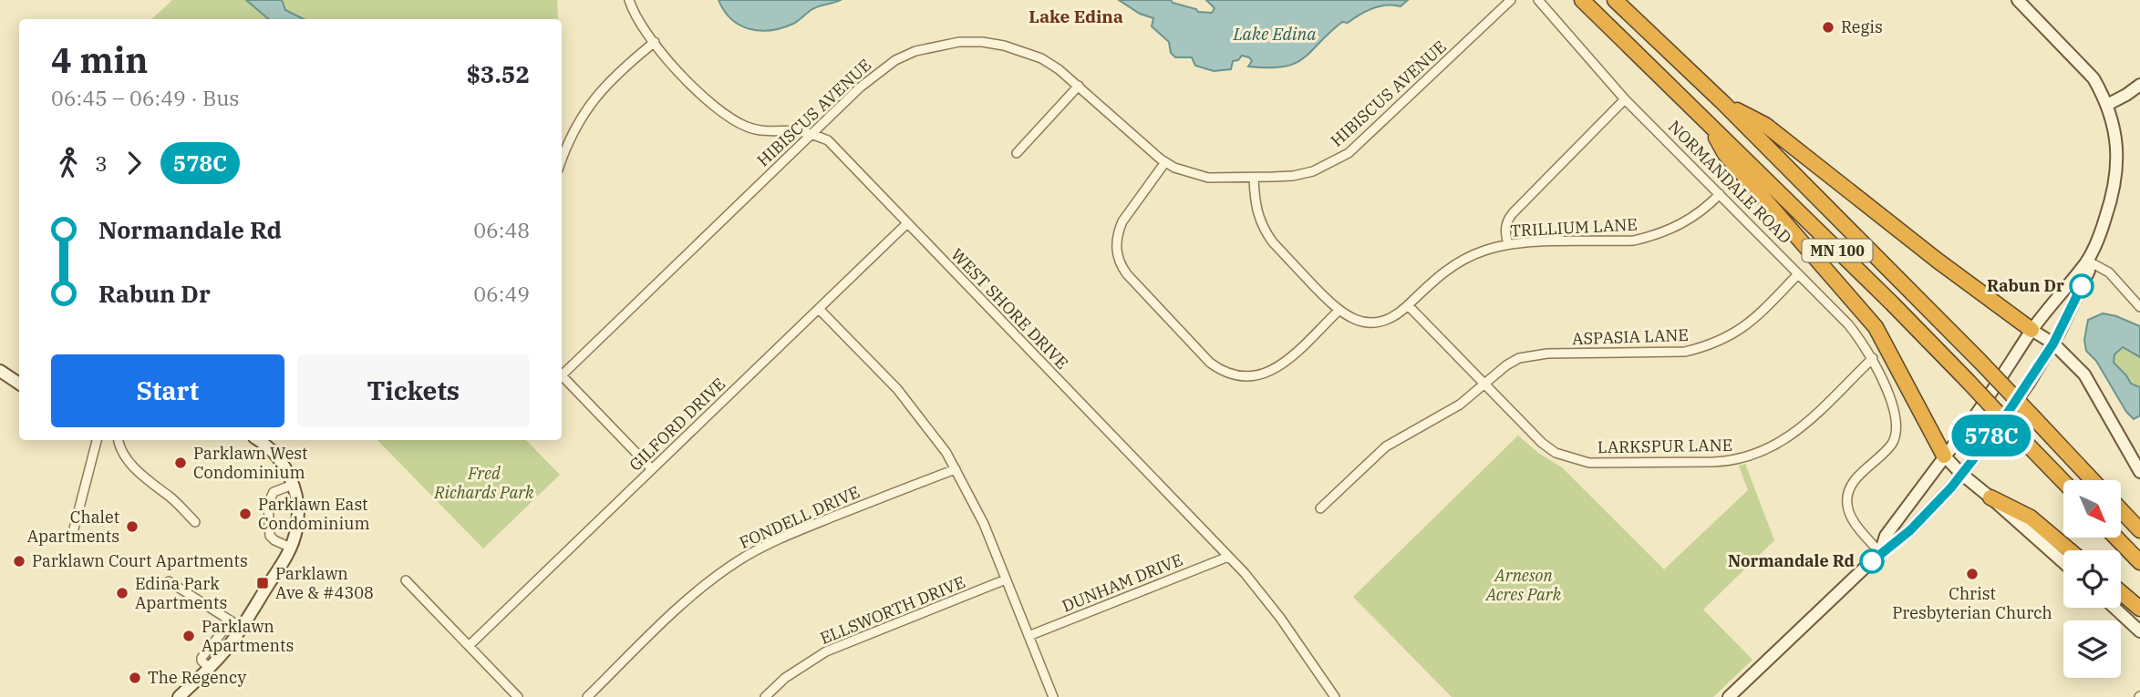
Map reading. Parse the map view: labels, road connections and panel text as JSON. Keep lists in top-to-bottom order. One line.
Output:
{"streets":{"highway":["MN 100"],"street":["HIBISCUS AVENUE","NORMANDALE ROAD","TRILLIUM LANE","WEST SHORE DRIVE","ASPASIA LANE","GILFORD DRIVE","LARKSPUR LANE","FONDELL DRIVE","DUNHAM DRIVE","ELLSWORTH DRIVE"]},"crossings":[["HIBISCUS AVENUE","TRILLIUM LANE"],["HIBISCUS AVENUE","WEST SHORE DRIVE"],["NORMANDALE ROAD","TRILLIUM LANE"],["NORMANDALE ROAD","ASPASIA LANE"],["NORMANDALE ROAD","LARKSPUR LANE"],["TRILLIUM LANE","LARKSPUR LANE"],["WEST SHORE DRIVE","GILFORD DRIVE"],["WEST SHORE DRIVE","DUNHAM DRIVE"],["ASPASIA LANE","LARKSPUR LANE"]],"districts":["Lake Edina"],"water":["Lake Edina"],"parks":["Fred Richards Park","Arneson Acres Park"],"places":{"other":["Regis","Rabun Dr","Parklawn West Condominium","Parklawn East Condominium","Chalet Apartments","Parklawn Court Apartments","Normandale Rd","Christ Presbyterian Church","Edina Park Apartments","Parklawn Apartments","The Regency"],"transit":["Parklawn Ave & #4308"]},"lines":["bus line 578C"],"north":"bottom right","page":{"on_map":"578C","heading":["4 min","06:45 – 06:49 · Bus","$3.52"],"legs":["3","578C"],"list":[{"name":"Normandale Rd","value":"06:48"},{"name":"Rabun Dr","value":"06:49"}],"buttons":["Start","Tickets"]}}
